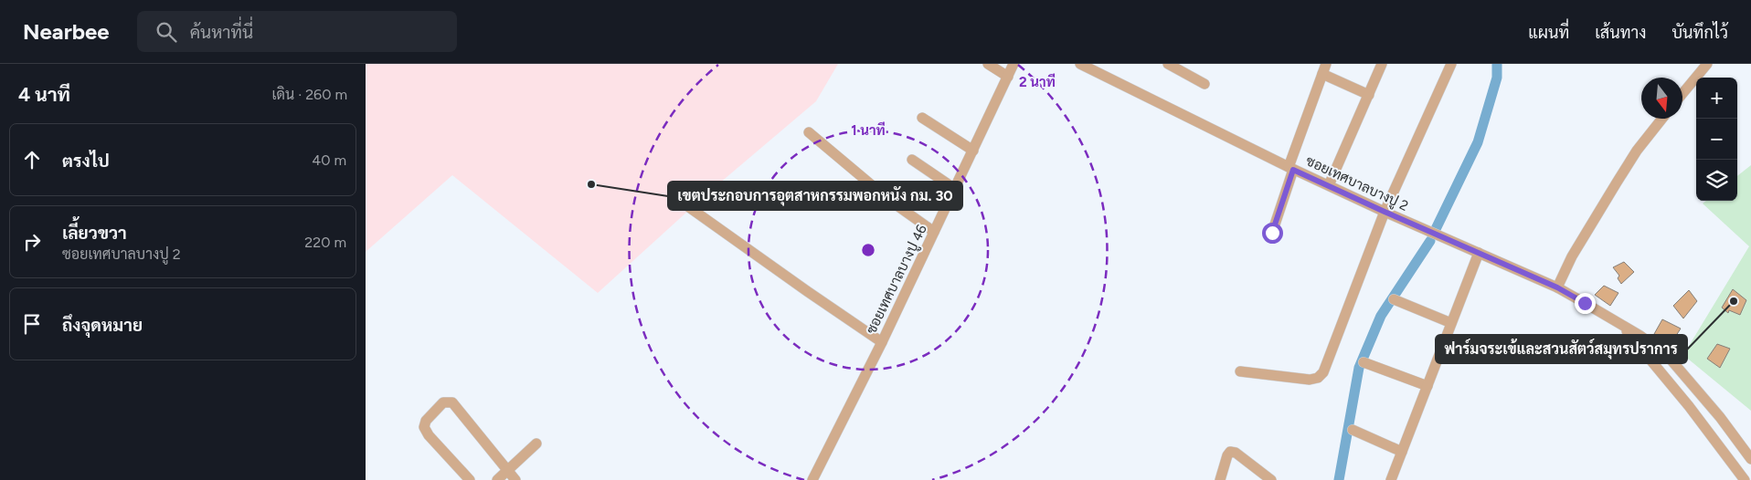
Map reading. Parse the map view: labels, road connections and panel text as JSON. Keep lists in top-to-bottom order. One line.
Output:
{"streets":{"street":["ซอยเทศบาลบางปู 2","ซอยเทศบาลบางปู 46"]},"places":["เขตประกอบการอุตสาหกรรมพอกหนัง กม. 30","ฟาร์มจระเข้และสวนสัตว์สมุทรปราการ"],"north":"bottom","page":{"header":"Nearbee","search":"ค้นหาที่นี่","nav":["แผนที่","เส้นทาง","บันทึกไว้"],"heading":["4 นาที","เดิน · 260 m"],"map_buttons":["+","−"],"list":[["ตรงไป","40 m"],["เลี้ยวขวา","ซอยเทศบาลบางปู 2","220 m"],"ถึงจุดหมาย"]},"rings":["2 นาที","1 นาที"]}
